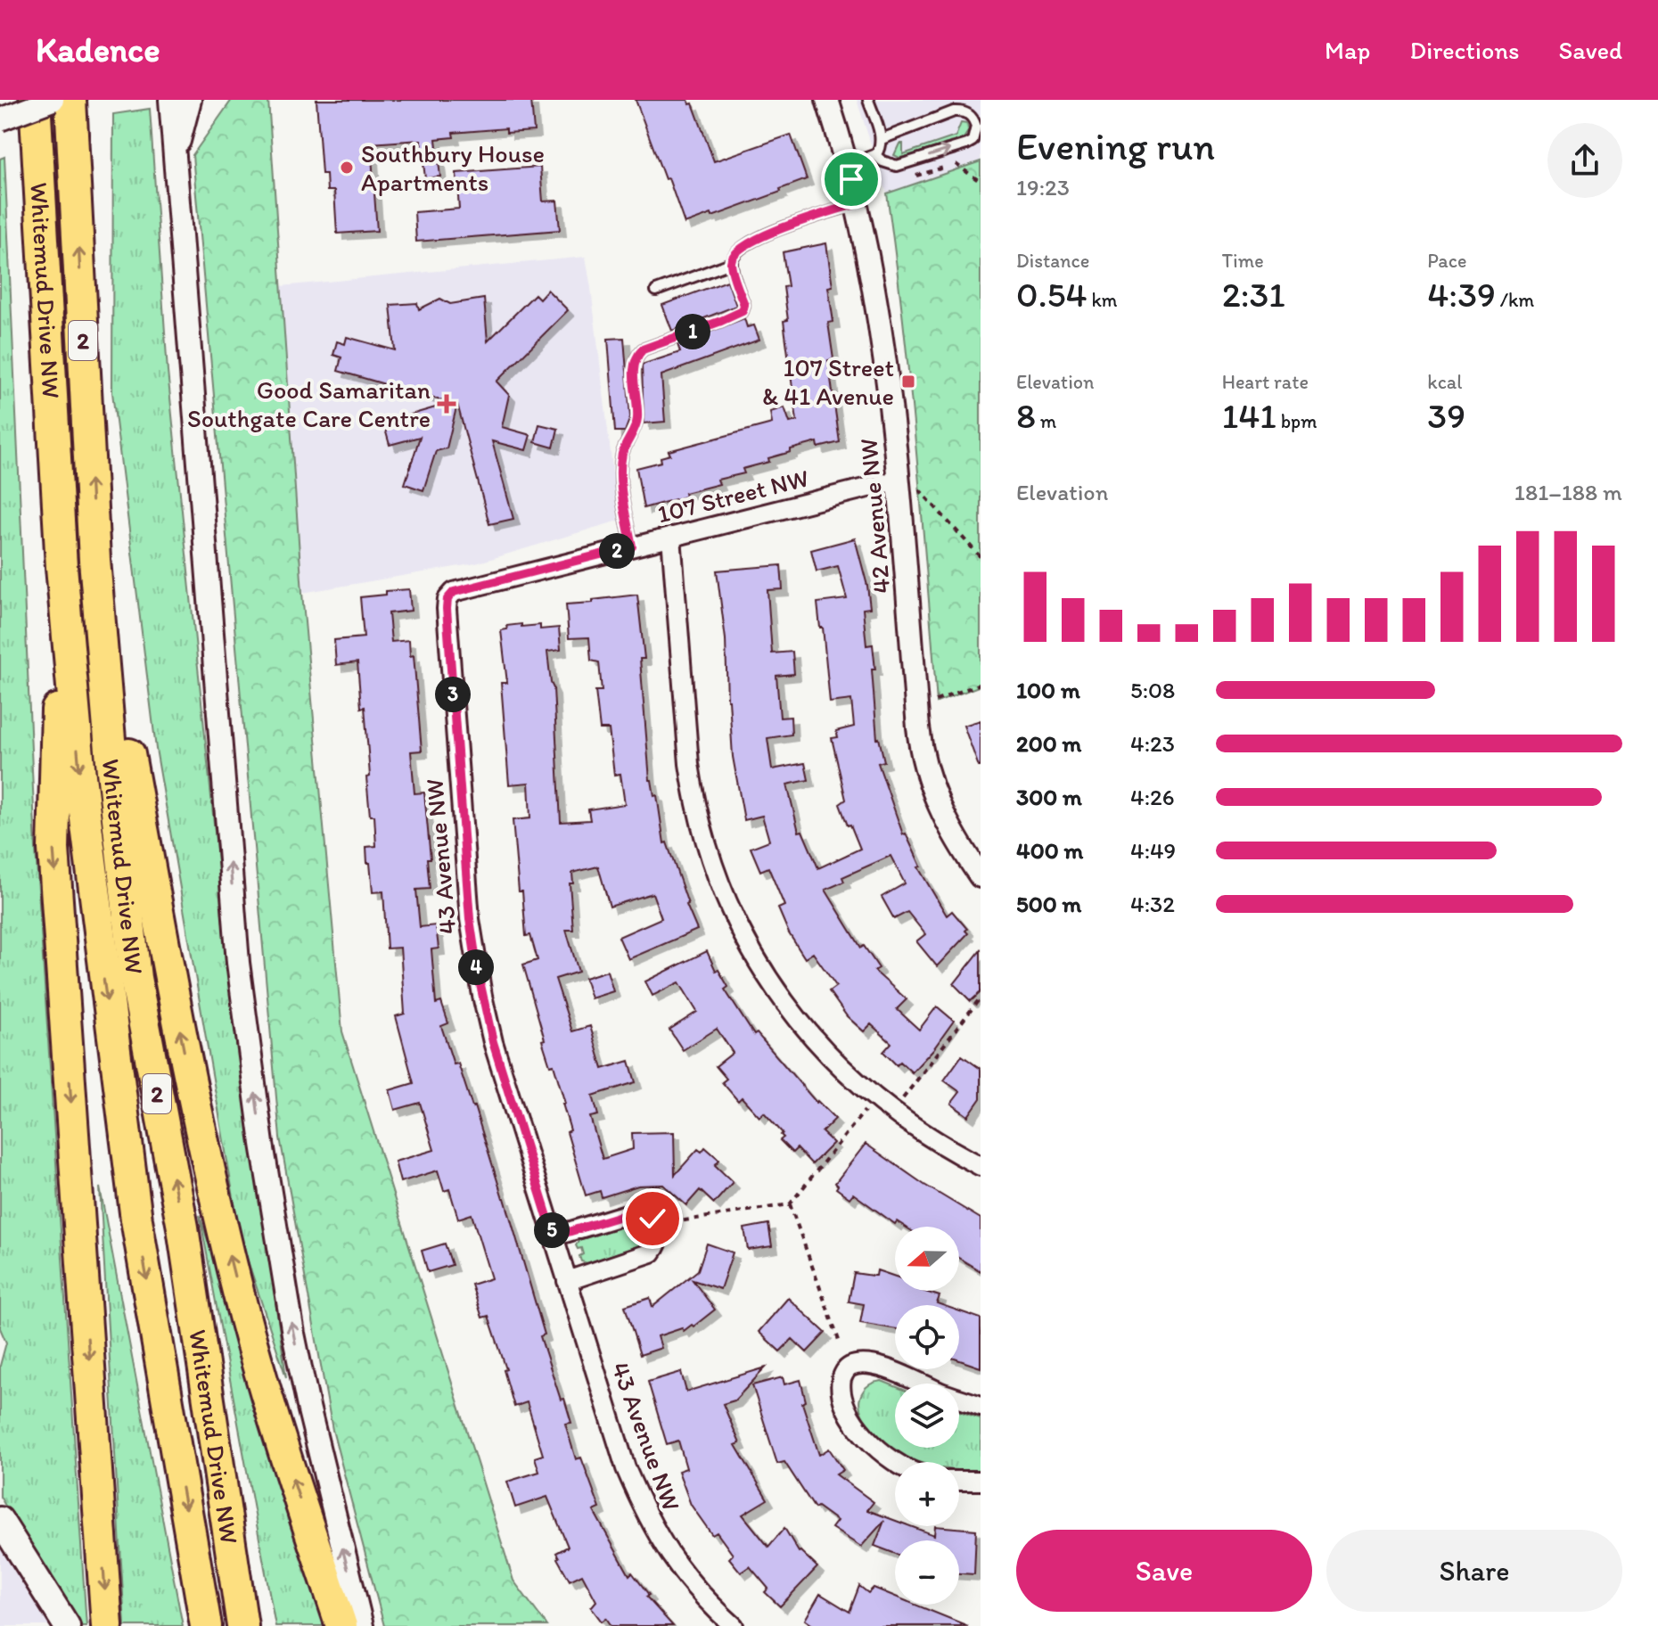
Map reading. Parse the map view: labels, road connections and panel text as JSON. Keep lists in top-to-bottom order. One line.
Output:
{"streets":{"highway":["Whitemud Drive NW","2"],"street":["107 Street NW","42 Avenue NW","43 Avenue NW"]},"crossings":[["107 Street NW","42 Avenue NW"],["107 Street NW","43 Avenue NW"]],"places":{"other":["Southbury House Apartments"],"transit":["107 Street & 41 Avenue"],"health":["Good Samaritan Southgate Care Centre"]},"north":"left","page":{"header":"Kadence","nav":["Map","Directions","Saved"],"heading":["Evening run","19:23"],"stats":[["Distance","0.54 km"],["Time","2:31"],["Pace","4:39 /km"],["Elevation","8 m"],["Heart rate","141 bpm"],["kcal","39"]],"pins":["1","2","3","4","5"],"chart":["Elevation","181–188 m"],"list":[{"name":"100 m","note":"5:08"},{"name":"200 m","note":"4:23"},{"name":"300 m","note":"4:26"},{"name":"400 m","note":"4:49"},{"name":"500 m","note":"4:32"}],"map_buttons":["+","−"],"buttons":["Save","Share"]}}
